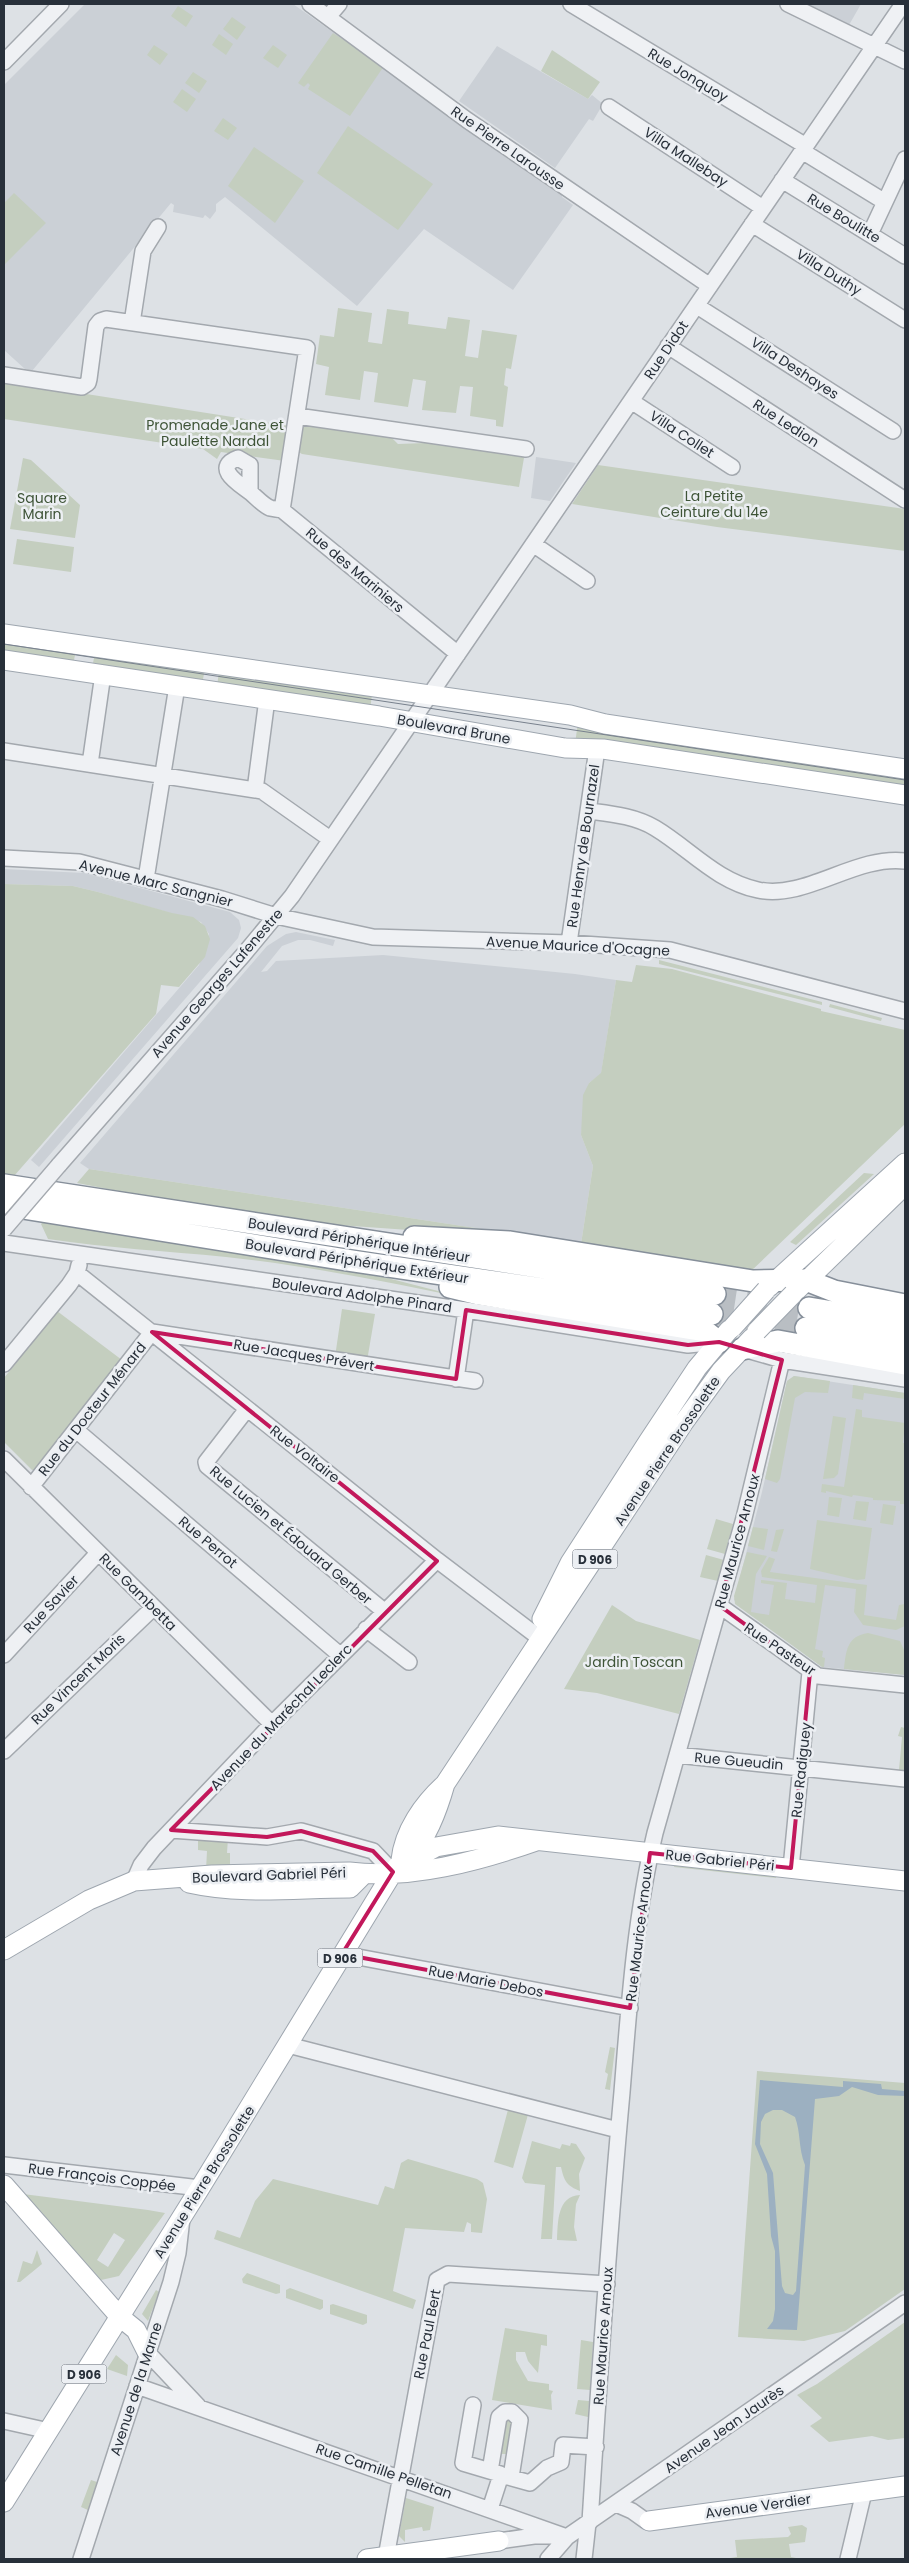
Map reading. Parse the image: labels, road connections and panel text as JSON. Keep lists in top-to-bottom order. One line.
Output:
{"streets":{"highway":["Boulevard Périphérique Intérieur","Boulevard Périphérique Extérieur"],"main road":["Boulevard Brune","Avenue Pierre Brossolette","D 906","Rue Gabriel Péri","Boulevard Gabriel Péri","Avenue Verdier"],"street":["Rue Jonquoy","Rue Pierre Larousse","Villa Mallebay","Rue Boulitte","Villa Duthy","Rue Didot","Villa Deshayes","Rue Ledion","Villa Collet","Rue des Mariniers","Rue Henry de Bournazel","Avenue Marc Sangnier","Avenue Maurice d'Ocagne","Avenue Georges Lafenestre","Boulevard Adolphe Pinard","Rue Jacques Prévert","Rue du Docteur Ménard","Rue Voltaire","Rue Lucien et Édouard Gerber","Rue Maurice Arnoux","Rue Perrot","Rue Gambetta","Rue Savier","Rue Pasteur","Rue Vincent Moris","Avenue du Maréchal Leclerc","Rue Gueudin","Rue Radiguey","Rue Marie Debos","Rue François Coppée","Rue Paul Bert","Avenue de la Marne","Avenue Jean Jaurès","Rue Camille Pelletan"]},"crossings":[["Rue Jonquoy","Rue Didot"],["Rue Pierre Larousse","Rue Didot"],["Villa Mallebay","Rue Didot"],["Rue Boulitte","Rue Didot"],["Villa Duthy","Rue Didot"],["Rue Didot","Villa Deshayes"],["Rue Didot","Rue Ledion"],["Rue Didot","Villa Collet"],["Rue Didot","Rue des Mariniers"],["Rue Didot","Boulevard Brune"],["Rue Didot","Avenue Georges Lafenestre"],["Boulevard Brune","Rue Henry de Bournazel"],["Boulevard Brune","Avenue Georges Lafenestre"],["Rue Henry de Bournazel","Avenue Maurice d'Ocagne"],["Avenue Marc Sangnier","Avenue Maurice d'Ocagne"],["Avenue Marc Sangnier","Avenue Georges Lafenestre"],["Avenue Maurice d'Ocagne","Avenue Georges Lafenestre"],["Boulevard Périphérique Intérieur","Boulevard Périphérique Extérieur"],["Boulevard Adolphe Pinard","Avenue Pierre Brossolette"],["Rue Jacques Prévert","Rue du Docteur Ménard"],["Rue Jacques Prévert","Rue Voltaire"],["Rue du Docteur Ménard","Rue Voltaire"],["Rue du Docteur Ménard","Rue Perrot"],["Rue du Docteur Ménard","Rue Gambetta"],["Avenue Pierre Brossolette","Rue Voltaire"],["Avenue Pierre Brossolette","Rue Gabriel Péri"],["Avenue Pierre Brossolette","Boulevard Gabriel Péri"],["Avenue Pierre Brossolette","Rue Marie Debos"],["Avenue Pierre Brossolette","Rue François Coppée"],["Avenue Pierre Brossolette","Avenue de la Marne"],["Rue Voltaire","Rue Lucien et Édouard Gerber"],["Rue Voltaire","Avenue du Maréchal Leclerc"],["Rue Lucien et Édouard Gerber","Avenue du Maréchal Leclerc"],["Rue Maurice Arnoux","Rue Pasteur"],["Rue Maurice Arnoux","Rue Gueudin"],["Rue Maurice Arnoux","Rue Gabriel Péri"],["Rue Maurice Arnoux","Rue Marie Debos"],["Rue Maurice Arnoux","Rue Paul Bert"],["Rue Maurice Arnoux","Avenue Jean Jaurès"],["Rue Perrot","Avenue du Maréchal Leclerc"],["Rue Gambetta","Rue Savier"],["Rue Gambetta","Rue Vincent Moris"],["Rue Gambetta","Avenue du Maréchal Leclerc"],["Rue Pasteur","Rue Radiguey"],["Avenue du Maréchal Leclerc","Boulevard Gabriel Péri"],["Rue Gueudin","Rue Radiguey"],["Rue Radiguey","Rue Gabriel Péri"],["Rue Gabriel Péri","Boulevard Gabriel Péri"],["Rue Paul Bert","Rue Camille Pelletan"],["Avenue de la Marne","Rue Camille Pelletan"],["Avenue Jean Jaurès","Rue Camille Pelletan"],["Avenue Jean Jaurès","Avenue Verdier"]],"parks":["Promenade Jane et Paulette Nardal","La Petite Ceinture du 14e","Square Marin","Jardin Toscan"]}
